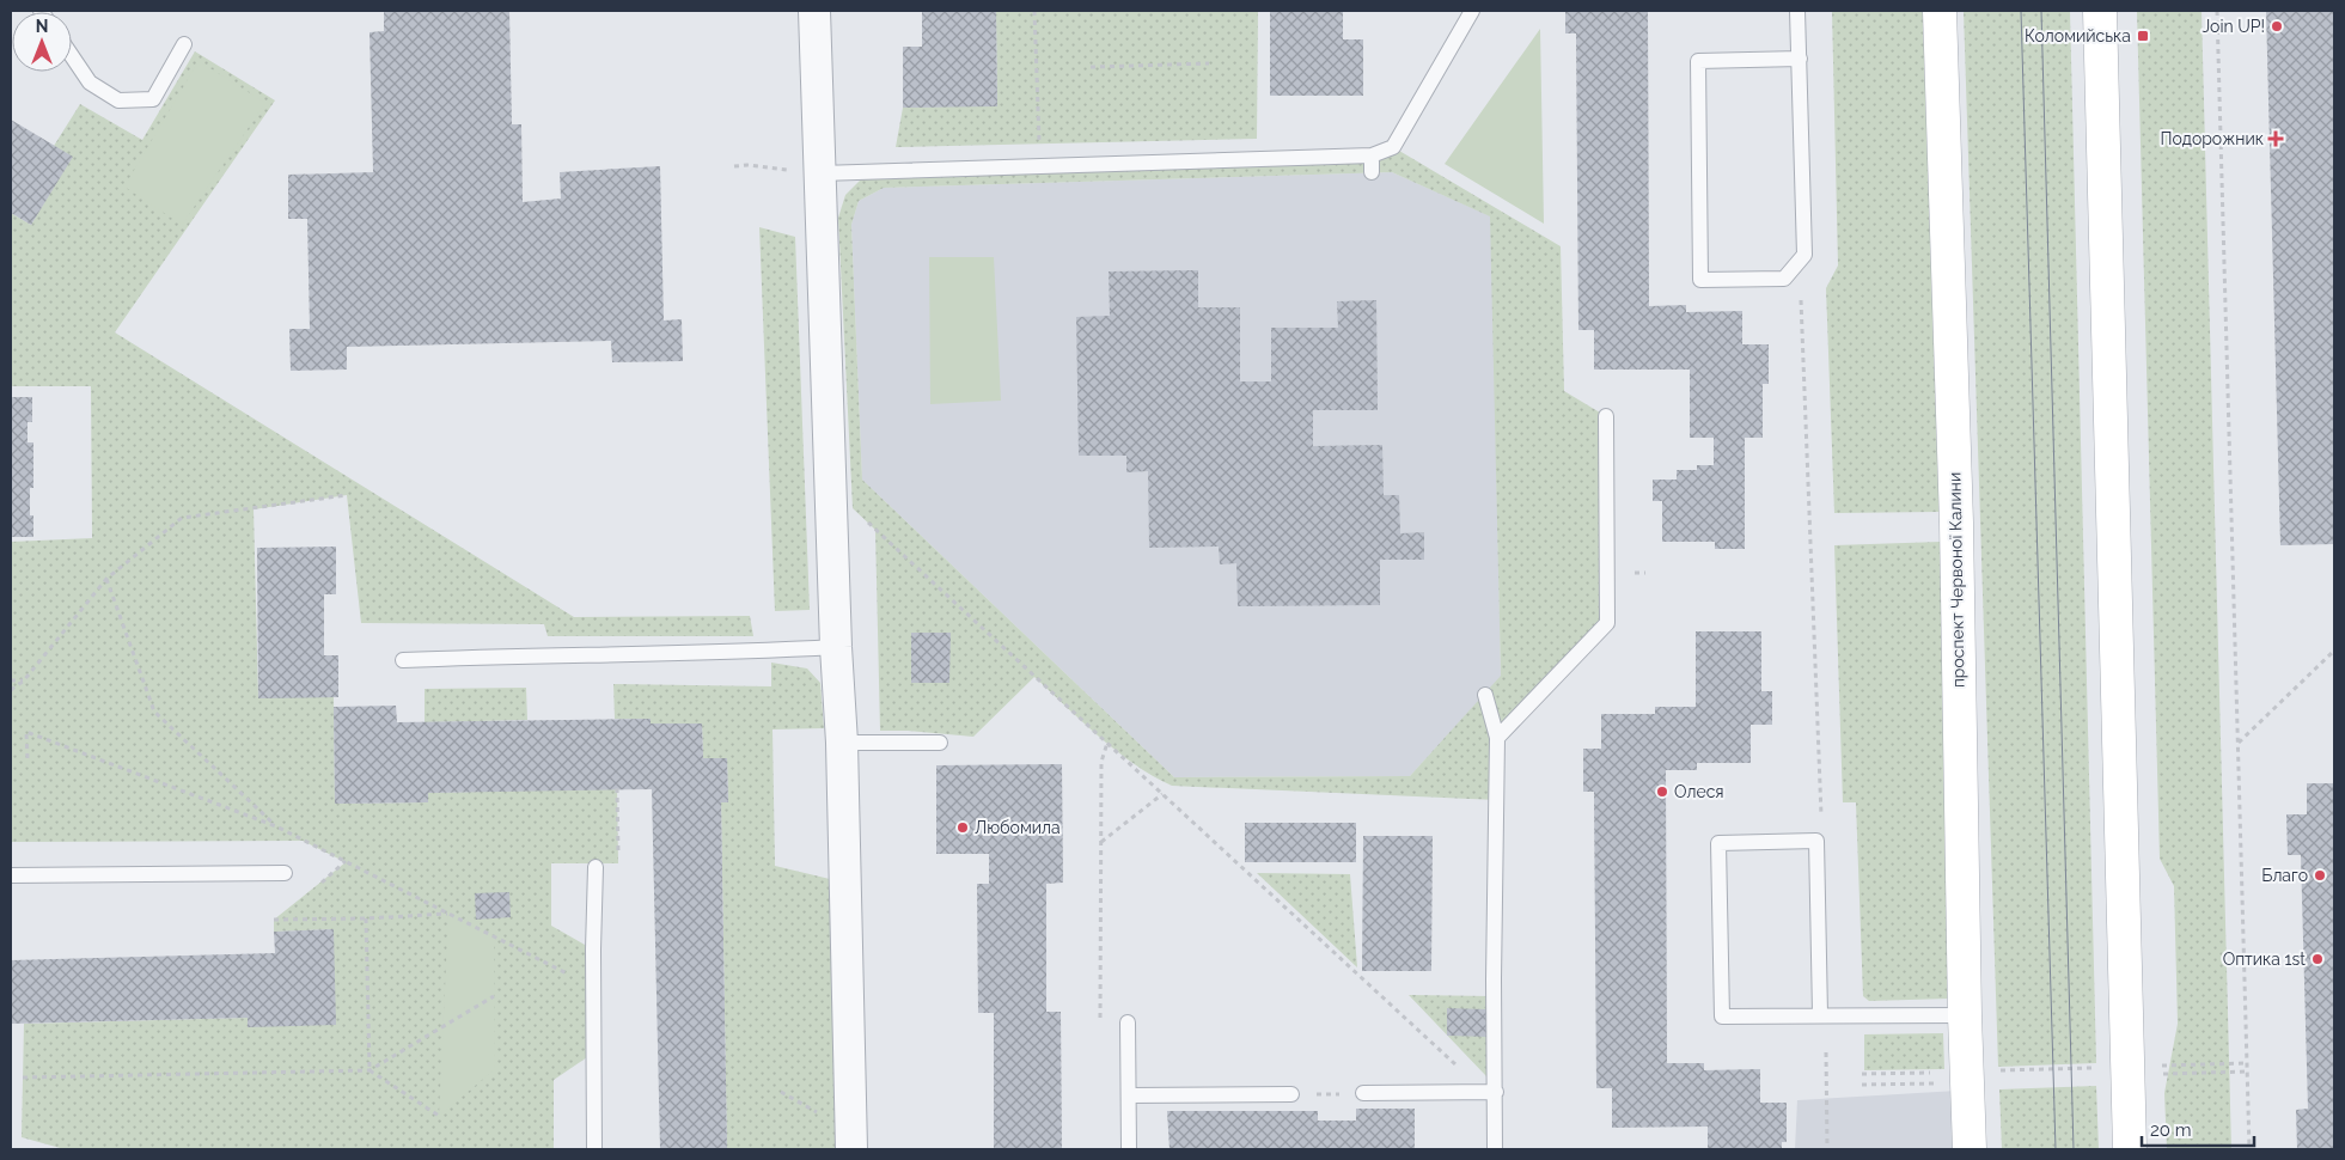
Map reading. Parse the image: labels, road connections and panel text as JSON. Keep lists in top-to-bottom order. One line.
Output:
{"streets":{"main road":["проспект Червоної Калини"]},"places":{"other":["Join UP!","Олеся","Любомила","Благо","Оптика 1st"],"transit":["Коломийська"],"health":["Подорожник"]},"scale_bar":"20 m","north":"top"}
